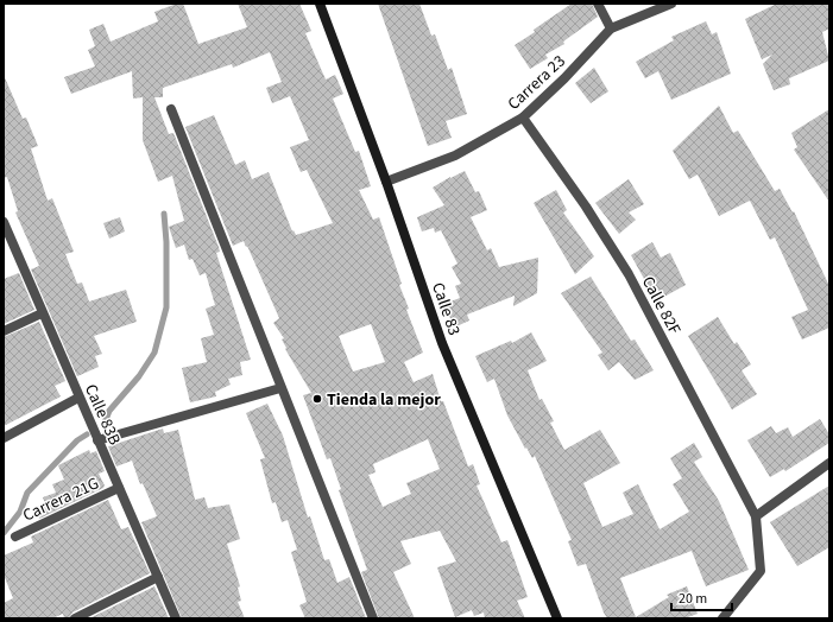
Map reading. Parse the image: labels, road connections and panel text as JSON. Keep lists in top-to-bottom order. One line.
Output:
{"streets":{"street":["Carrera 23","Calle 82F","Calle 83","Calle 83B","Carrera 21G"]},"crossings":[["Carrera 23","Calle 82F"],["Carrera 23","Calle 83"],["Calle 83B","Carrera 21G"]],"places":["Tienda la mejor"],"scale_bar":"20 m"}
